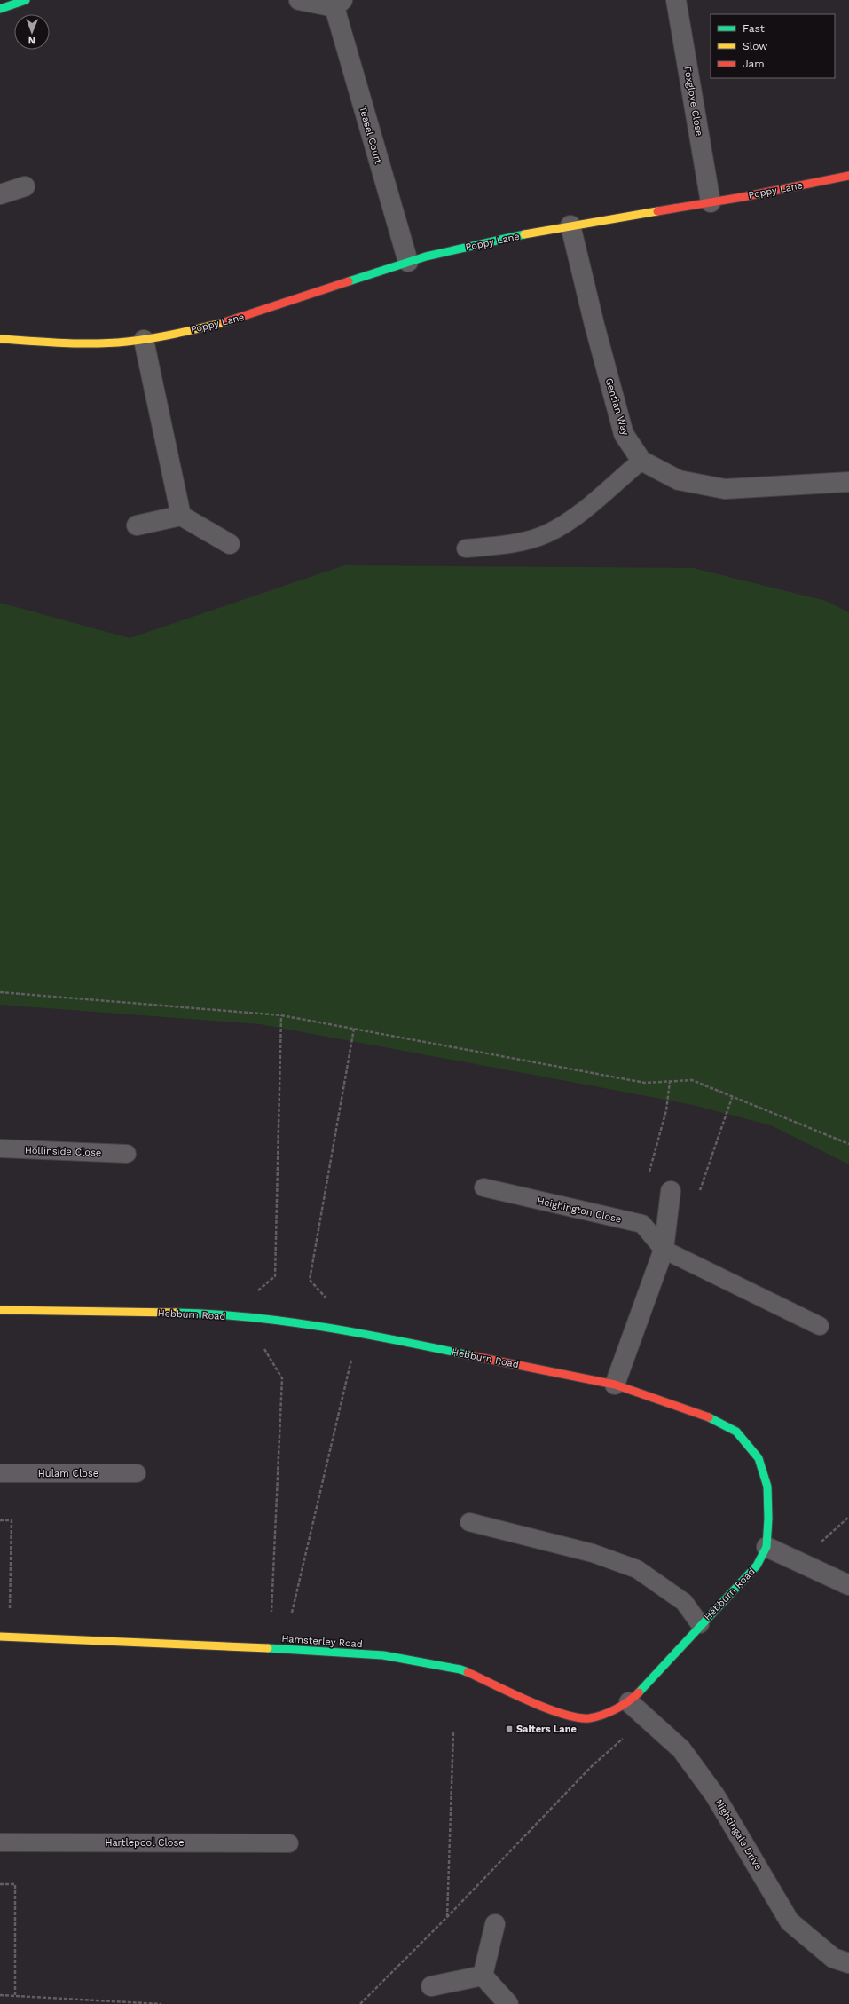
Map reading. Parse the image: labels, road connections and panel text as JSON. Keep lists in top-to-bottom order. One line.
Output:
{"streets":{"street":["Foxglove Close","Teasel Court","Poppy Lane","Gentian Way","Hebburn Road","Hamsterley Road","Nightingale Drive"],"lane":["Hollinside Close","Heighington Close","Hulam Close","Hartlepool Close"]},"crossings":[["Foxglove Close","Poppy Lane"],["Teasel Court","Poppy Lane"],["Poppy Lane","Gentian Way"],["Hebburn Road","Hamsterley Road"],["Hebburn Road","Nightingale Drive"],["Hamsterley Road","Nightingale Drive"]],"places":{"transit":["Salters Lane"]},"legend":["Fast","Slow","Jam"],"north":"bottom"}
